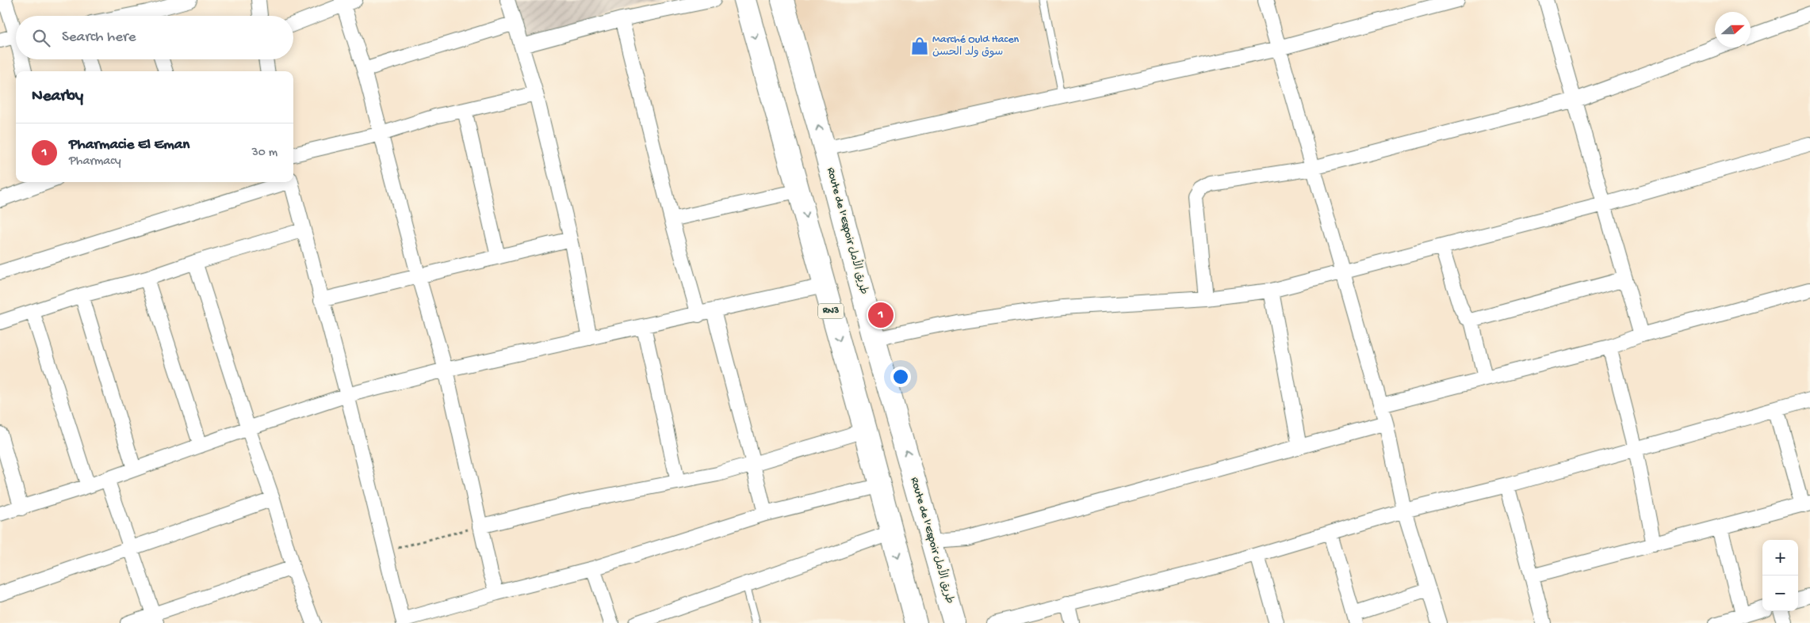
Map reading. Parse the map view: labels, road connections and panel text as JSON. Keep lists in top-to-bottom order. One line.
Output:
{"streets":{"highway":["Route de l’Espoir طريق الأمل","RN3"]},"places":{"shop":["Marché Ould Hacen سوق ولد الحسن"]},"north":"right","page":{"search":"Search here","heading":"Nearby","list":[{"mark":"1","name":"Pharmacie El Eman","note":"Pharmacy","value":"30 m"}],"pins":"1","map_buttons":["+","−"]}}
